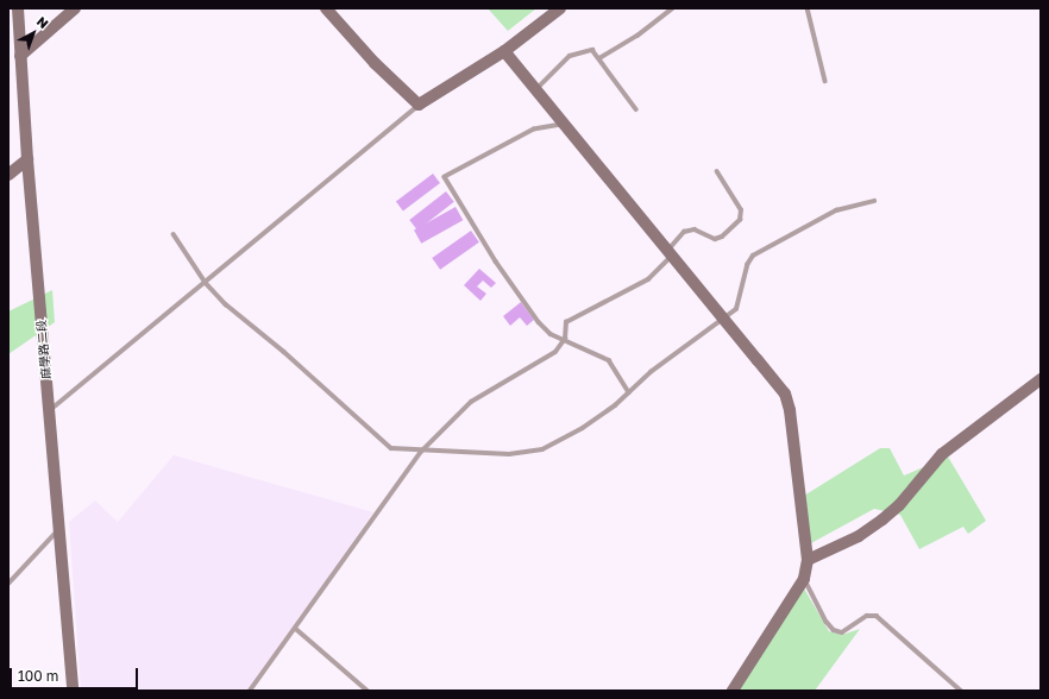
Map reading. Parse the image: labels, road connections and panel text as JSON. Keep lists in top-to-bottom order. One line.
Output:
{"streets":{"street":["麻學路二段"]},"scale_bar":"100 m","north":"top right"}
